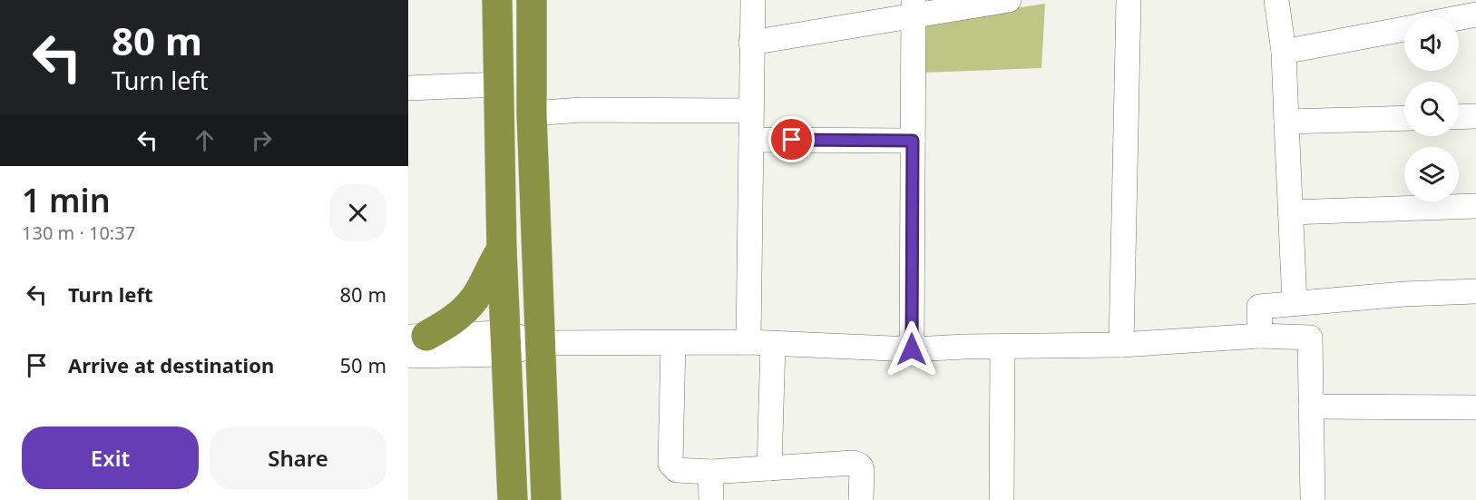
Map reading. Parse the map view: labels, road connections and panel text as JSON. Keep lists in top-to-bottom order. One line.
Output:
{"page":{"turn":["80 m","Turn left"],"heading":["1 min","130 m · 10:37"],"list":[{"name":"Turn left","value":"80 m"},{"name":"Arrive at destination","value":"50 m"}],"buttons":["Exit","Share"]}}
